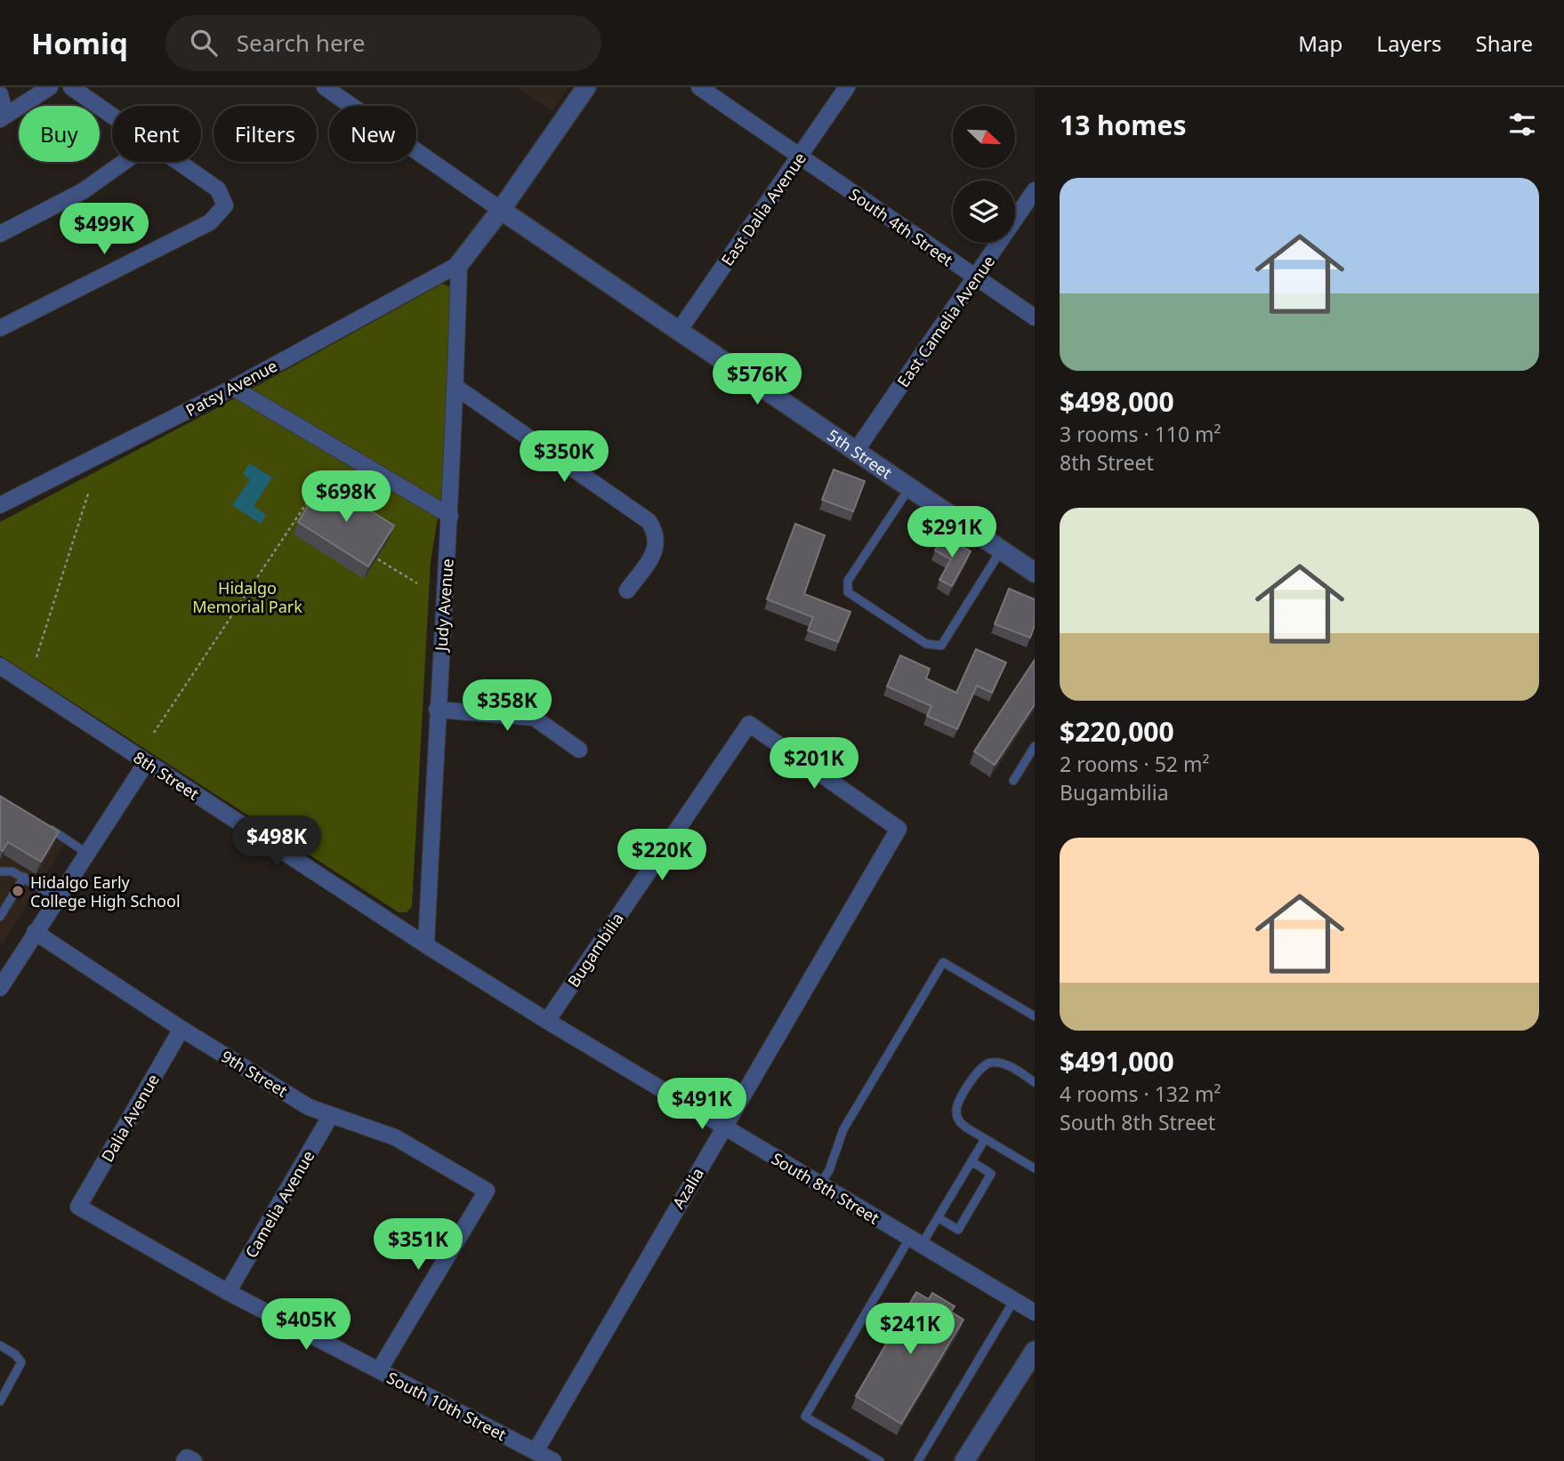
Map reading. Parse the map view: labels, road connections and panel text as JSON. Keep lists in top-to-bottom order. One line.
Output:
{"streets":{"street":["East Dalia Avenue","South 4th Street","East Camelia Avenue","Patsy Avenue","5th Street","Judy Avenue","8th Street","Bugambilia","9th Street","Dalia Avenue","Azalia","South 8th Street","Camelia Avenue","South 10th Street"]},"crossings":[["East Dalia Avenue","South 4th Street"],["East Dalia Avenue","5th Street"],["South 4th Street","East Camelia Avenue"],["East Camelia Avenue","5th Street"],["Patsy Avenue","Judy Avenue"],["Judy Avenue","8th Street"],["Judy Avenue","South 8th Street"],["8th Street","South 8th Street"],["Bugambilia","Azalia"],["Bugambilia","South 8th Street"],["9th Street","Dalia Avenue"],["9th Street","Camelia Avenue"],["9th Street","South 10th Street"],["Dalia Avenue","South 10th Street"],["Azalia","South 8th Street"],["Azalia","South 10th Street"],["Camelia Avenue","South 10th Street"]],"parks":["Hidalgo Memorial Park"],"places":["Hidalgo Early College High School"],"north":"bottom right","page":{"header":"Homiq","search":"Search here","nav":["Map","Layers","Share"],"heading":"13 homes","chip":["Buy","Rent","Filters","New"],"list":[{"name":"$498,000","note":"3 rooms · 110 m² · 8th Street"},{"name":"$220,000","note":"2 rooms · 52 m² · Bugambilia"},{"name":"$491,000","note":"4 rooms · 132 m² · South 8th Street"}],"price":["$499K","$576K","$350K","$698K","$291K","$358K","$201K","$498K","$220K","$491K","$351K","$405K","$241K"]}}
